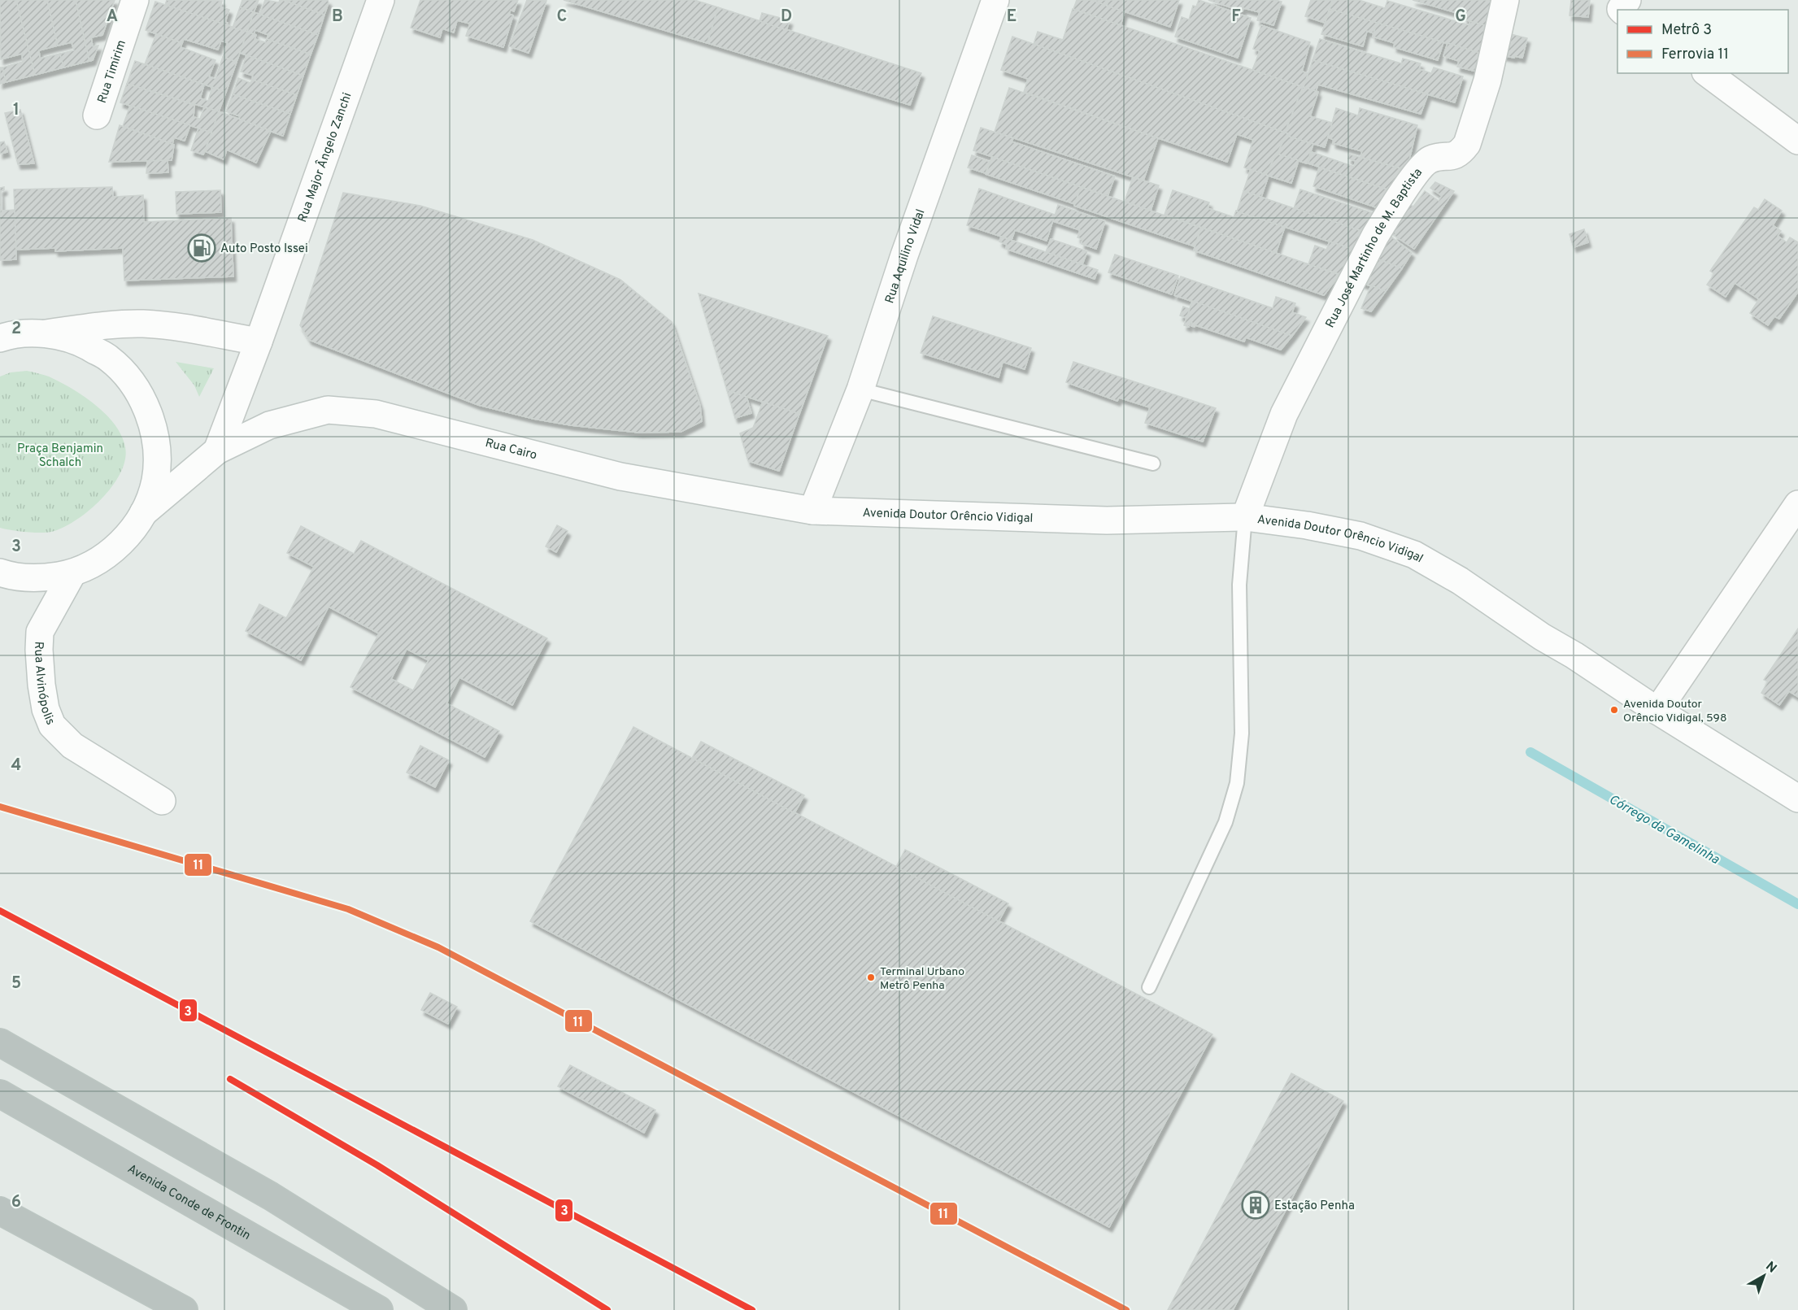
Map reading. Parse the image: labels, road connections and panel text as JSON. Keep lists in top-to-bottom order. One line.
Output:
{"streets":{"highway":["Avenida Conde de Frontin"],"street":["Rua Timirim","Rua Major Ângelo Zanchi","Rua José Martinho de M. Baptista","Rua Aquilino Vidal","Rua Cairo","Avenida Doutor Orêncio Vidigal","Rua Alvinópolis"]},"crossings":[["Rua Major Ângelo Zanchi","Rua Cairo"],["Rua José Martinho de M. Baptista","Avenida Doutor Orêncio Vidigal"],["Rua Aquilino Vidal","Rua Cairo"],["Rua Aquilino Vidal","Avenida Doutor Orêncio Vidigal"],["Rua Cairo","Avenida Doutor Orêncio Vidigal"]],"water":["Córrego da Gamelinha"],"parks":["Praça Benjamin Schalch"],"places":{"fuel station":["Auto Posto Issei"],"other":["Avenida Doutor Orêncio Vidigal, 598","Terminal Urbano Metrô Penha"],"building":["Estação Penha"]},"lines":["rail line 11","metro line 3"],"legend":["Metrô 3","Ferrovia 11"],"north":"top right","grid":{"columns":["A","B","C","D","E","F","G"],"rows":["1","2","3","4","5","6"]}}
